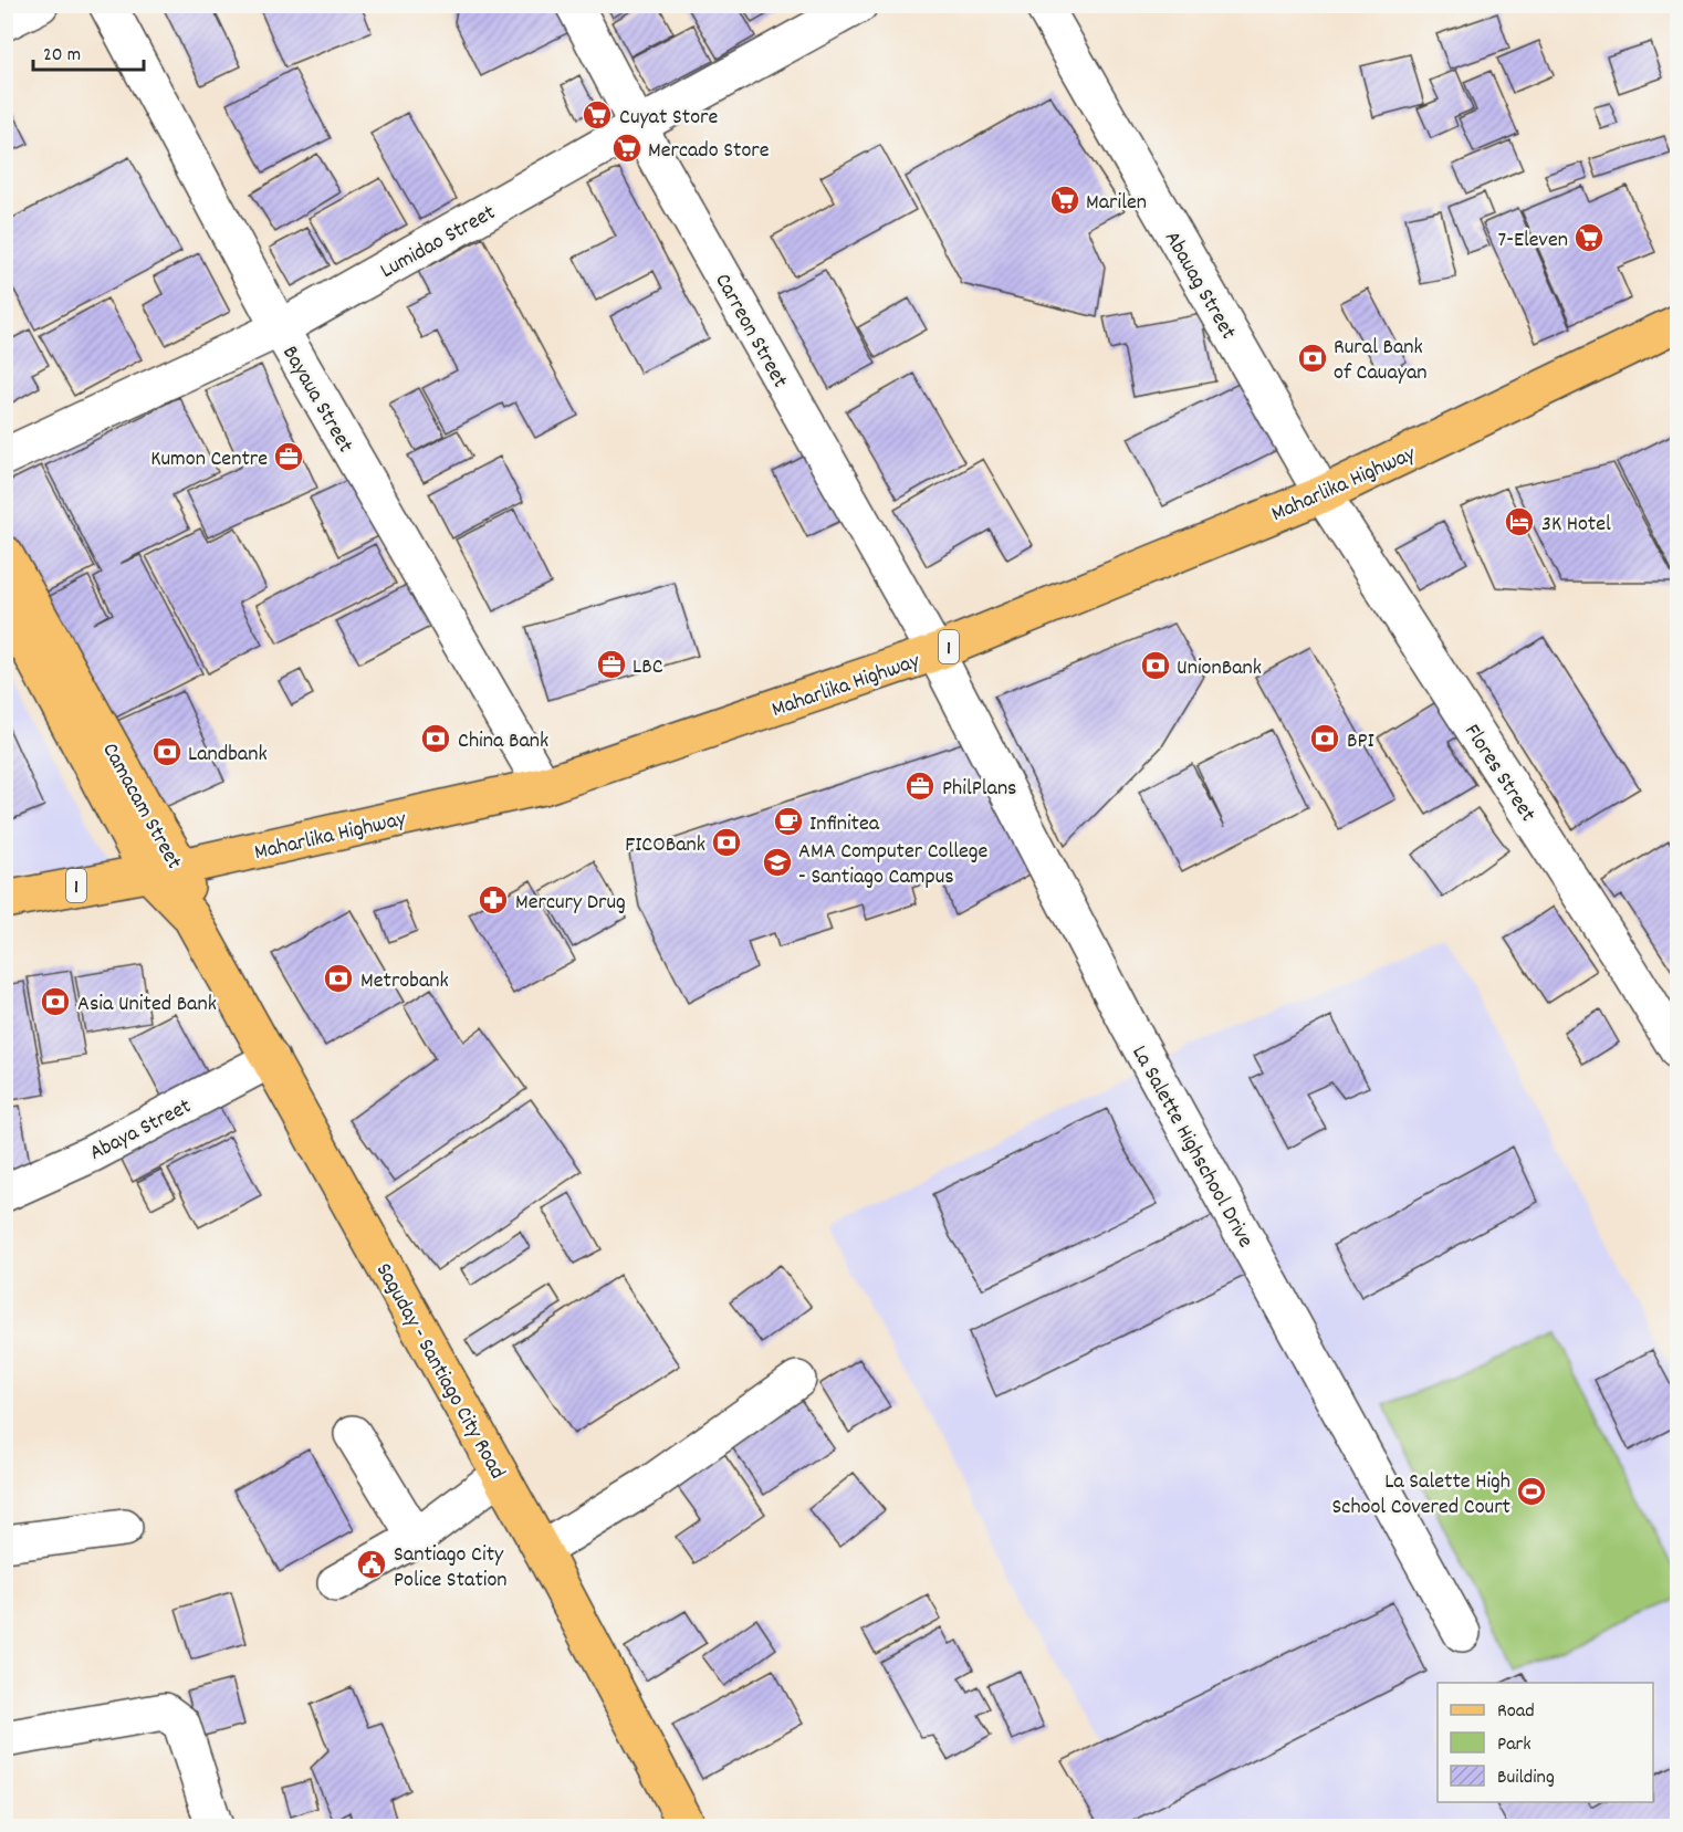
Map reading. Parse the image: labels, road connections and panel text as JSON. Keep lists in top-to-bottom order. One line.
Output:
{"streets":{"main road":["Maharlika Highway","1","Camacam Street","Saguday - Santiago City Road"],"street":["Lumidao Street","Abauag Street","Carreon Street","Bayaua Street","Flores Street","Abaya Street","La Salette Highschool Drive"]},"crossings":[["Lumidao Street","Carreon Street"],["Lumidao Street","Bayaua Street"],["Abauag Street","Maharlika Highway"],["Abauag Street","Flores Street"],["Carreon Street","Maharlika Highway"],["Carreon Street","La Salette Highschool Drive"],["Bayaua Street","Maharlika Highway"],["Maharlika Highway","Flores Street"],["Maharlika Highway","Camacam Street"],["Maharlika Highway","La Salette Highschool Drive"],["Camacam Street","Saguday - Santiago City Road"],["Abaya Street","Saguday - Santiago City Road"]],"places":{"supermarket":["Cuyat Store","Mercado Store","Marilen","7-Eleven"],"bank":["Rural Bank of Cauayan","UnionBank","China Bank","BPI","Landbank","FICOBank","Metrobank","Asia United Bank"],"office":["Kumon Centre","LBC","PhilPlans"],"hotel":["3K Hotel"],"cafe":["Infinitea"],"school or university":["AMA Computer College - Santiago Campus"],"pharmacy":["Mercury Drug"],"sports":["La Salette High School Covered Court"],"public building":["Santiago City Police Station"]},"legend":["Road","Park","Building"],"scale_bar":"20 m"}
